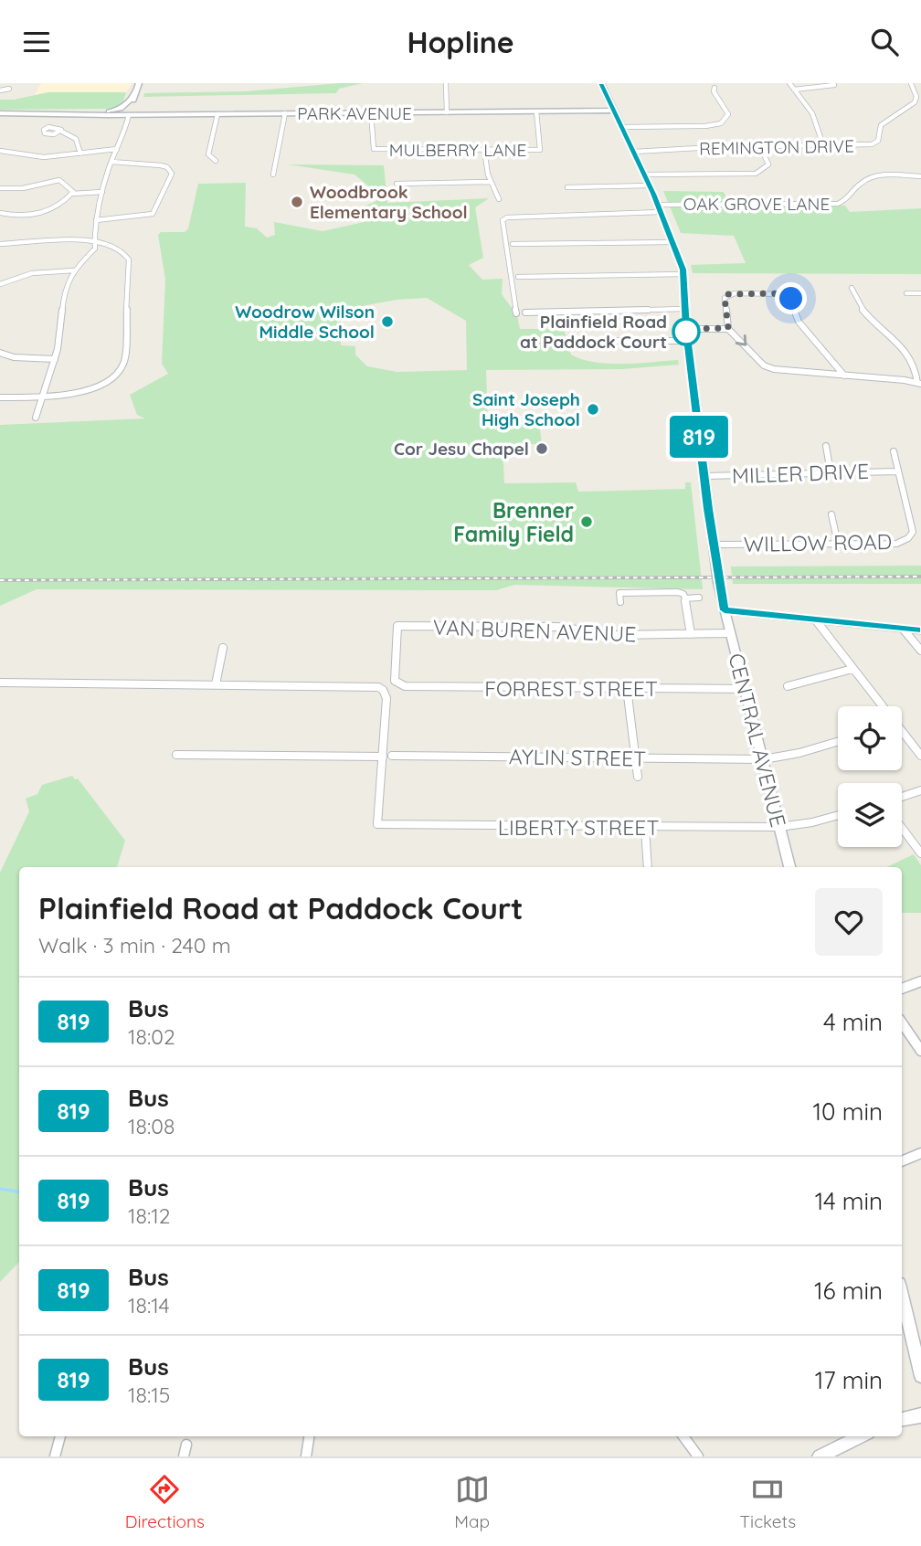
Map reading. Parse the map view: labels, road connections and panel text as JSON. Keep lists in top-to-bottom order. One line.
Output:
{"streets":{"street":["PARK AVENUE","REMINGTON DRIVE","MULBERRY LANE","OAK GROVE LANE","MILLER DRIVE","WILLOW ROAD","VAN BUREN AVENUE","FORREST STREET","CENTRAL AVENUE","AYLIN STREET","LIBERTY STREET"]},"crossings":[["PARK AVENUE","MULBERRY LANE"],["PARK AVENUE","CENTRAL AVENUE"],["REMINGTON DRIVE","CENTRAL AVENUE"],["OAK GROVE LANE","CENTRAL AVENUE"],["MILLER DRIVE","WILLOW ROAD"],["MILLER DRIVE","CENTRAL AVENUE"],["WILLOW ROAD","CENTRAL AVENUE"],["VAN BUREN AVENUE","FORREST STREET"],["VAN BUREN AVENUE","CENTRAL AVENUE"],["FORREST STREET","CENTRAL AVENUE"],["CENTRAL AVENUE","AYLIN STREET"],["CENTRAL AVENUE","LIBERTY STREET"]],"places":["Woodbrook Elementary School","Woodrow Wilson Middle School","Plainfield Road at Paddock Court","Saint Joseph High School","Cor Jesu Chapel","Brenner Family Field"],"lines":["bus line 819"],"page":{"header":"Hopline","on_map":"819","heading":["Plainfield Road at Paddock Court","Walk · 3 min · 240 m"],"list":[{"mark":"819","name":"Bus","note":"18:02","value":"4 min"},{"mark":"819","name":"Bus","note":"18:08","value":"10 min"},{"mark":"819","name":"Bus","note":"18:12","value":"14 min"},{"mark":"819","name":"Bus","note":"18:14","value":"16 min"},{"mark":"819","name":"Bus","note":"18:15","value":"17 min"}],"tabs":["Directions","Map","Tickets"]}}
